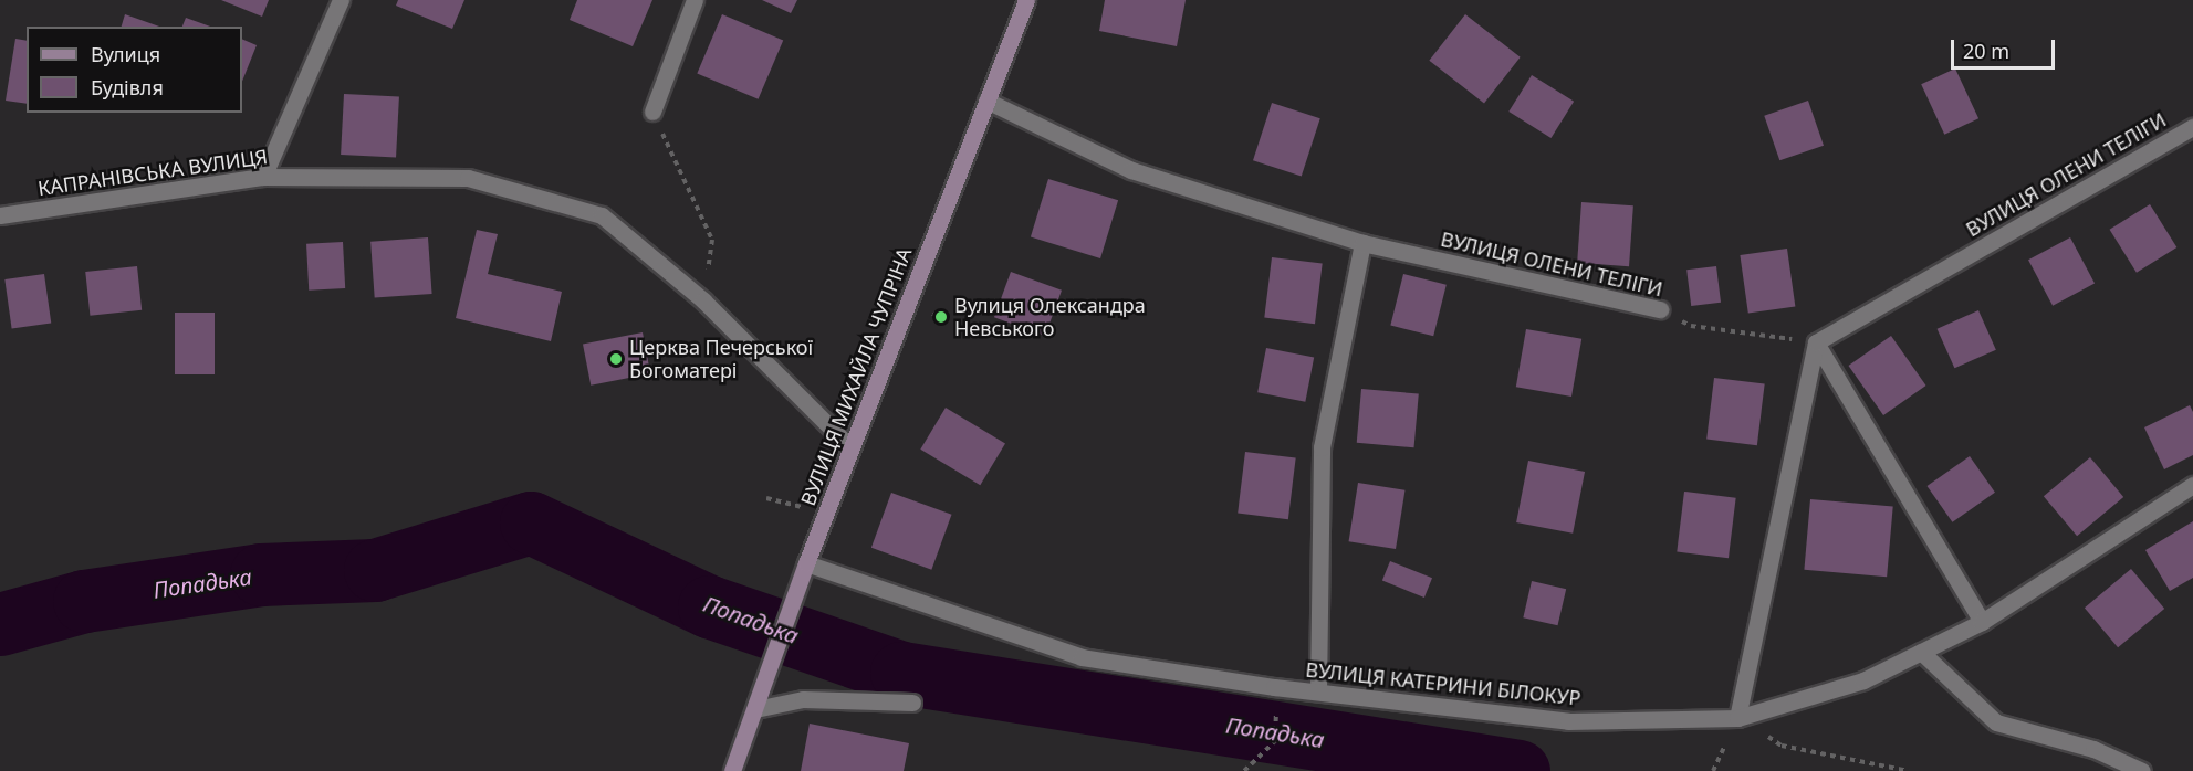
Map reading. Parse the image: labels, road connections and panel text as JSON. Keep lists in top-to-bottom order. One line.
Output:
{"streets":{"main road":["ВУЛИЦЯ МИХАЙЛА ЧУПРІНА"],"street":["КАПРАНІВСЬКА ВУЛИЦЯ","ВУЛИЦЯ ОЛЕНИ ТЕЛІГИ","ВУЛИЦЯ КАТЕРИНИ БІЛОКУР"]},"crossings":[["КАПРАНІВСЬКА ВУЛИЦЯ","ВУЛИЦЯ МИХАЙЛА ЧУПРІНА"],["ВУЛИЦЯ ОЛЕНИ ТЕЛІГИ","ВУЛИЦЯ МИХАЙЛА ЧУПРІНА"],["ВУЛИЦЯ МИХАЙЛА ЧУПРІНА","ВУЛИЦЯ КАТЕРИНИ БІЛОКУР"]],"water":["Попадька"],"places":["Вулиця Олександра Невського","Церква Печерської Богоматері"],"legend":["Вулиця","Будівля"],"scale_bar":"20 m"}
